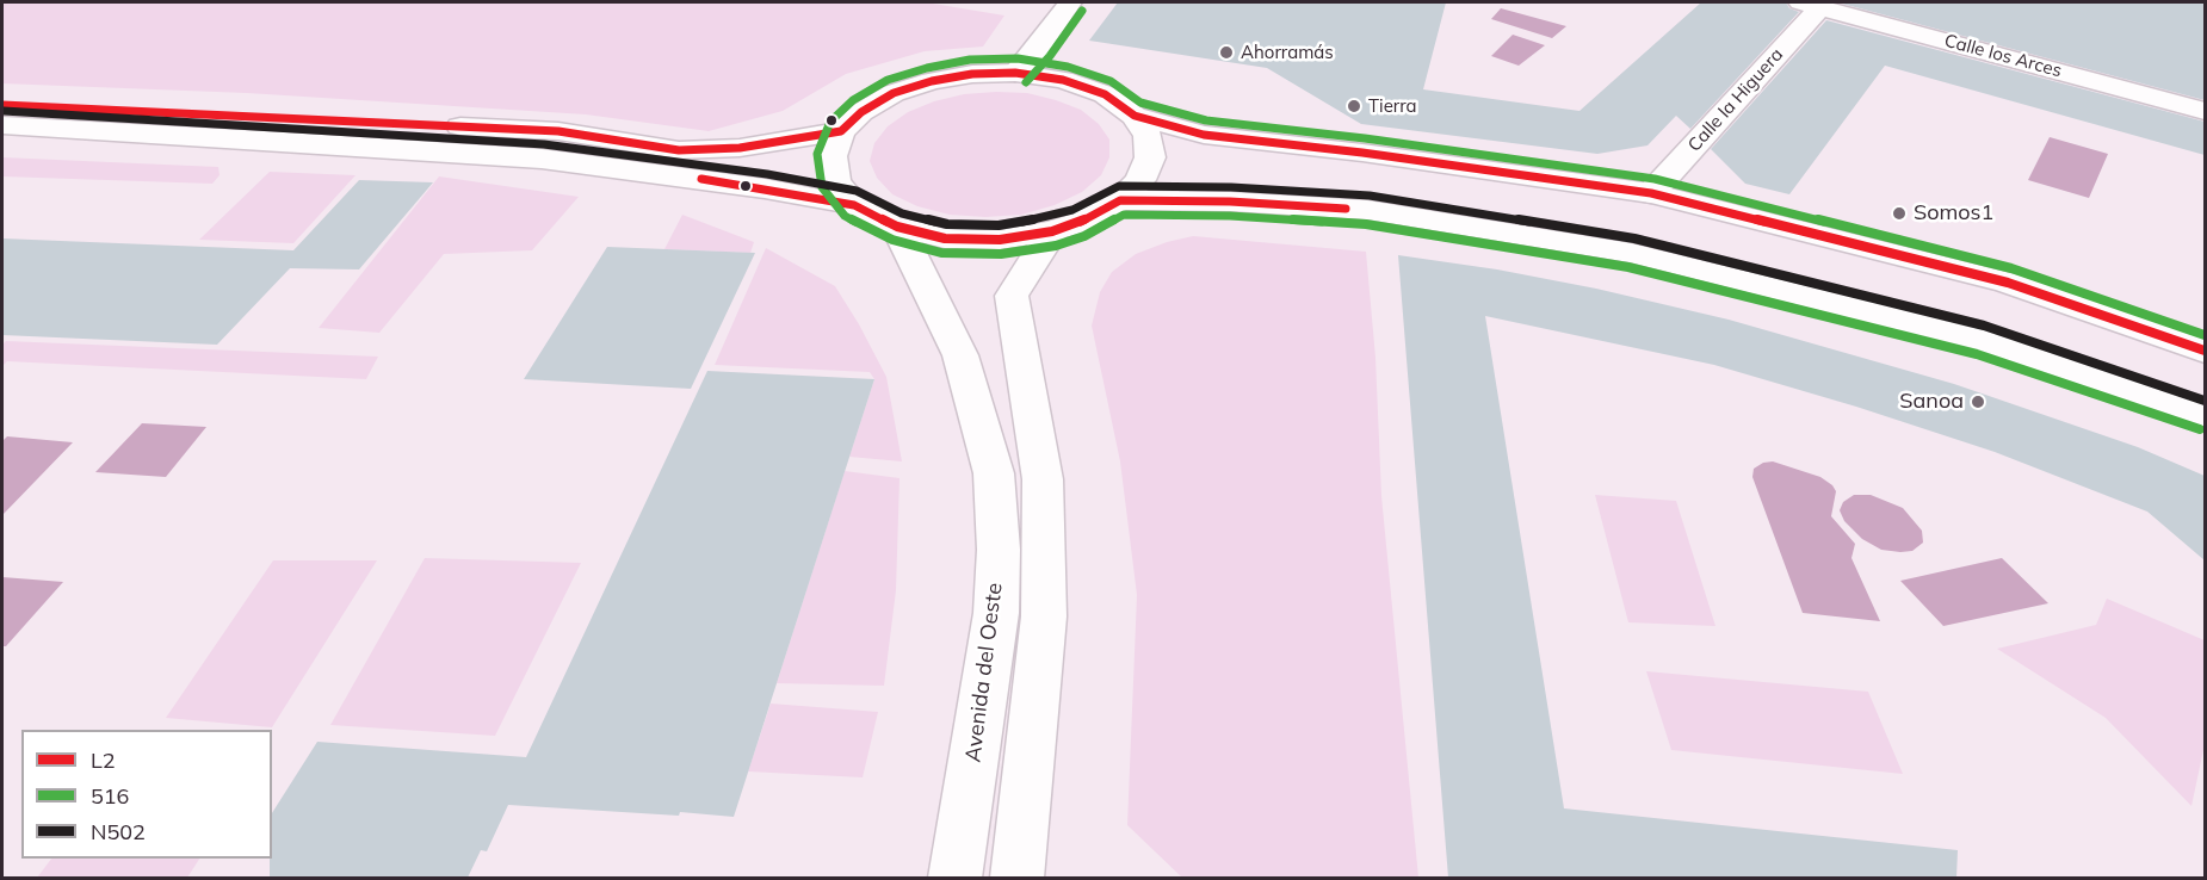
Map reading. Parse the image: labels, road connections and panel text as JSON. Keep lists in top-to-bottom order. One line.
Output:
{"streets":{"street":["Calle los Arces","Calle la Higuera","Avenida del Oeste"]},"crossings":[["Calle los Arces","Calle la Higuera"]],"places":["Ahorramás","Tierra","Somos1","Sanoa"],"lines":["transit line 516","transit line L2","transit line N502"],"legend":["L2","516","N502"]}
